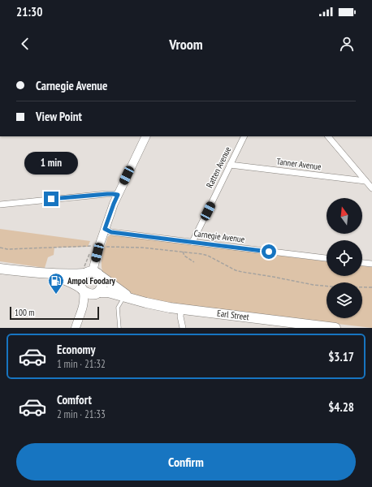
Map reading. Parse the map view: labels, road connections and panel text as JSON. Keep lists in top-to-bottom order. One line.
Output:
{"streets":{"main road":["Earl Street"],"street":["Tanner Avenue","Ratten Avenue","Carnegie Avenue"]},"crossings":[["Tanner Avenue","Ratten Avenue"],["Ratten Avenue","Carnegie Avenue"]],"places":{"fuel station":["Ampol Foodary"]},"scale_bar":"100 m","north":"top","page":{"status":"21:30","header":"Vroom","banner":["Carnegie Avenue","View Point"],"bubble":"1 min","scale":"100 m","list":[{"name":"Economy","note":"1 min · 21:32","value":"$3.17"},{"name":"Comfort","note":"2 min · 21:33","value":"$4.28"}],"buttons":"Confirm"}}
